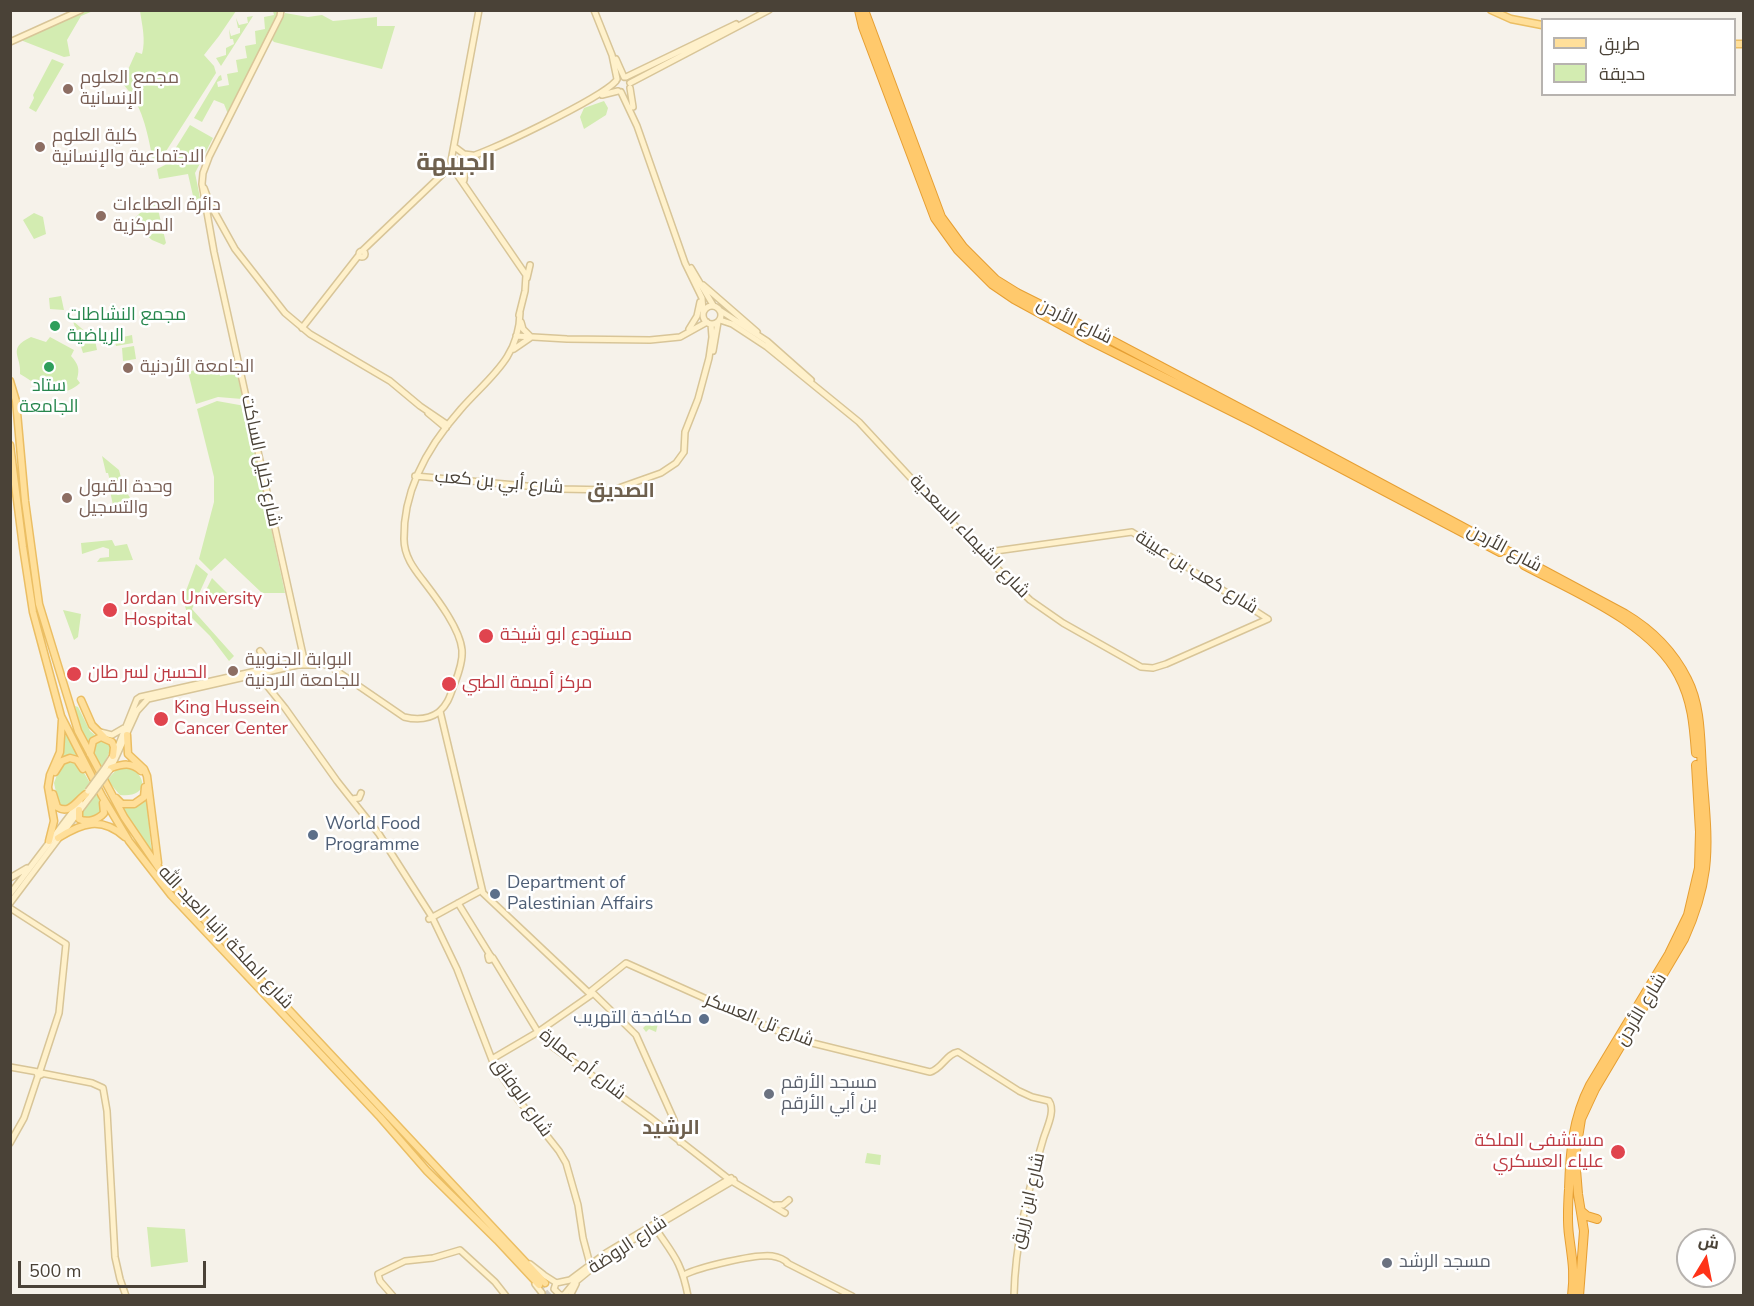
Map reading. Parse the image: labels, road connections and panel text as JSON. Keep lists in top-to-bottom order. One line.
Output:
{"streets":{"highway":["شارع الأردن"],"main road":["شارع الملكة رانيا العبد الله"],"street":["شارع خليل الساكت","شارع أبي بن كعب","شارع الشيماء السعدية","شارع كعب بن عيينة","شارع تل العسكر","شارع أم عمارة","شارع الوفاق","شارع ابن زريق","شارع الروضة"]},"crossings":[["شارع أبي بن كعب","شارع الشيماء السعدية"],["شارع الشيماء السعدية","شارع كعب بن عيينة"],["شارع تل العسكر","شارع ابن زريق"],["شارع أم عمارة","شارع الروضة"],["شارع الوفاق","شارع الروضة"]],"districts":["الجبيهة","الصديق","الرشيد"],"places":["مجمع العلوم الإنسانية","كلية العلوم الاجتماعية والإنسانية","دائرة العطاءات المركزية","مجمع النشاطات الرياضية","ستاد الجامعة","الجامعة الأردنية","وحدة القبول والتسجيل","Jordan University Hospital","مستودع ابو شيخة","البوابة الجنوبية للجامعة الاردنية","الحسين لسر طان","مركز أميمة الطبي","King Hussein Cancer Center","World Food Programme","Department of Palestinian Affairs","مكافحة التهريب","مسجد الأرقم بن أبي الأرقم","مستشفى الملكة علياء العسكري","مسجد الرشد"],"legend":["طريق","حديقة"],"scale_bar":"500 m","north":"top"}
